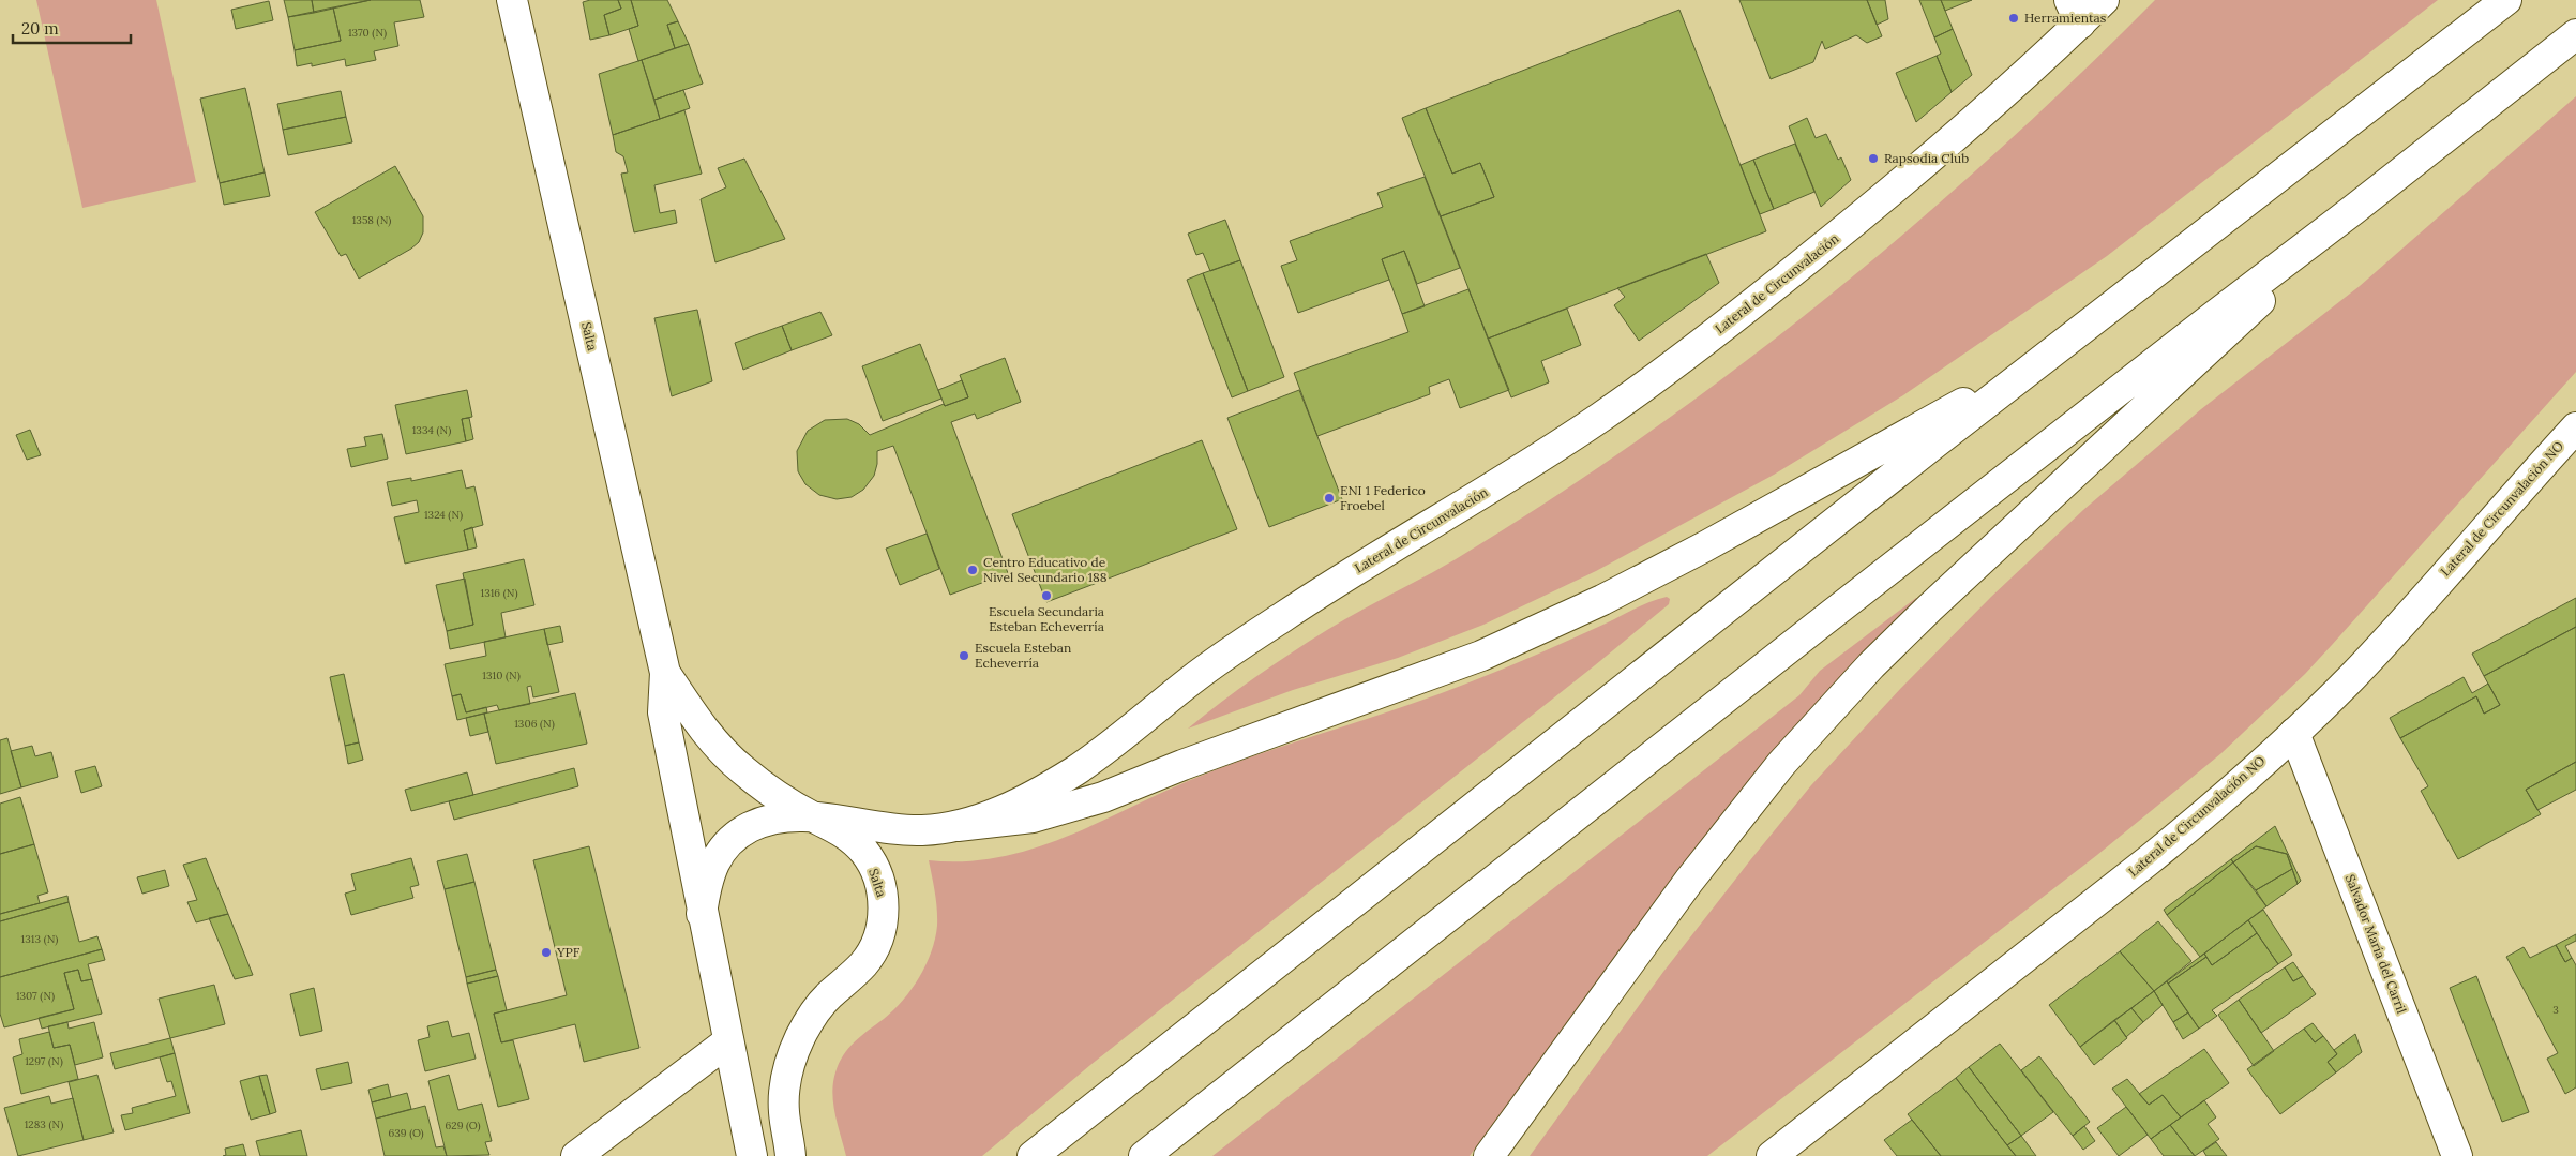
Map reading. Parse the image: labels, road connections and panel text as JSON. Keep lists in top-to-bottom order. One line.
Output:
{"streets":{"main road":["Lateral de Circunvalación","Salta","Lateral de Circunvalación NO","Salvador María del Carril"]},"crossings":[["Lateral de Circunvalación","Salta"],["Lateral de Circunvalación NO","Salvador María del Carril"]],"places":["Herramientas","Rapsodia Club","ENI 1 Federico Froebel","Centro Educativo de Nivel Secundario 188","Escuela Secundaria Esteban Echeverría","Escuela Esteban Echeverría","YPF"],"house_numbers":["1370 (N)","1358 (N)","1334 (N)","1324 (N)","1316 (N)","1310 (N)","1306 (N)","1313 (N)","1307 (N)","3","1297 (N)","1283 (N)","629 (O)","639 (O)"],"scale_bar":"20 m"}
